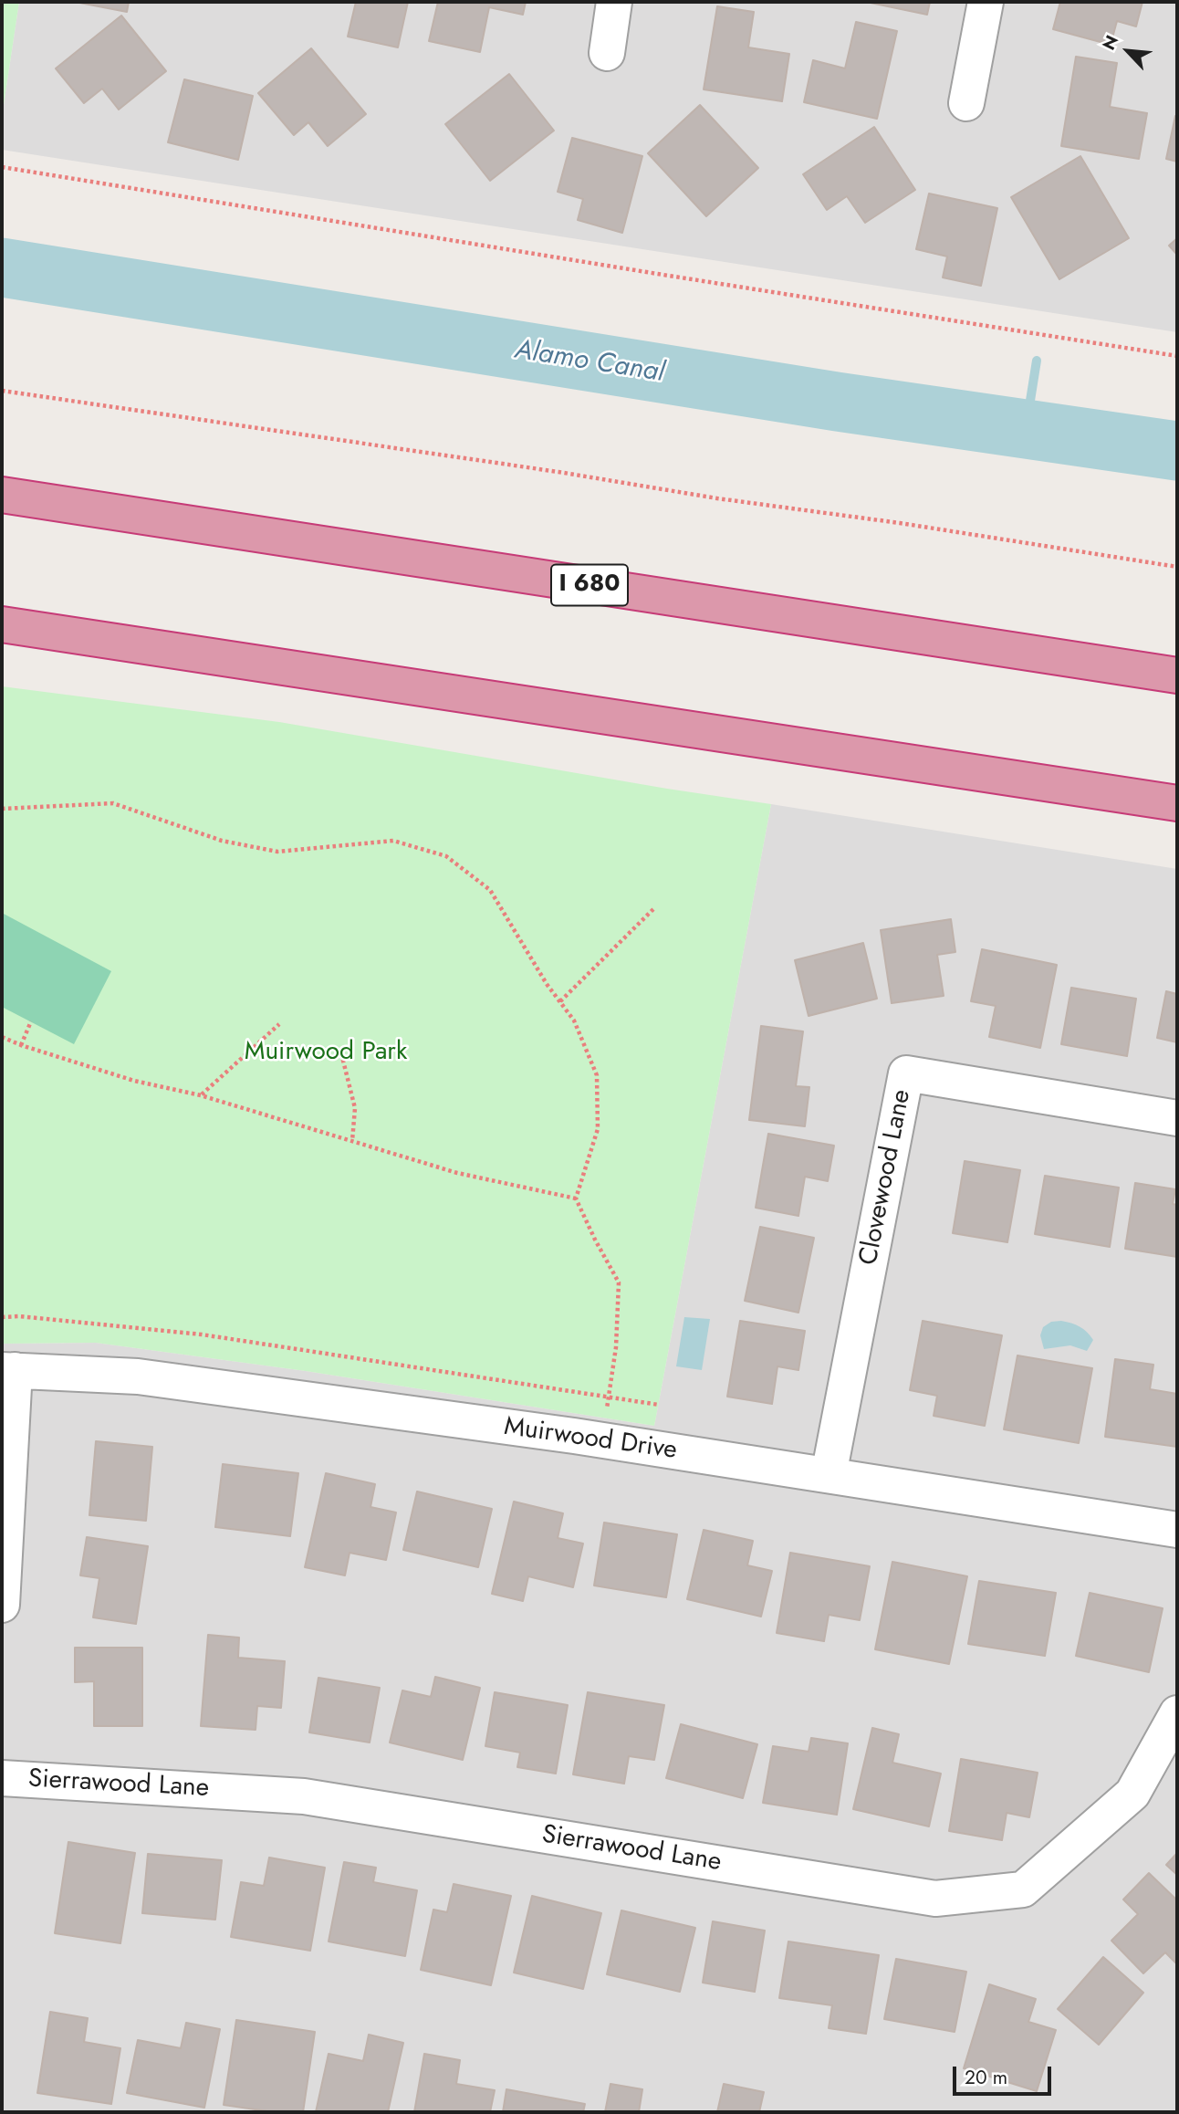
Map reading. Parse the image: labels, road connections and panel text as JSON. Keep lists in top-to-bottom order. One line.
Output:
{"streets":{"highway":["I 680"],"street":["Clovewood Lane","Muirwood Drive","Sierrawood Lane"]},"crossings":[["Clovewood Lane","Muirwood Drive"]],"water":["Alamo Canal"],"parks":["Muirwood Park"],"scale_bar":"20 m","north":"top left"}
